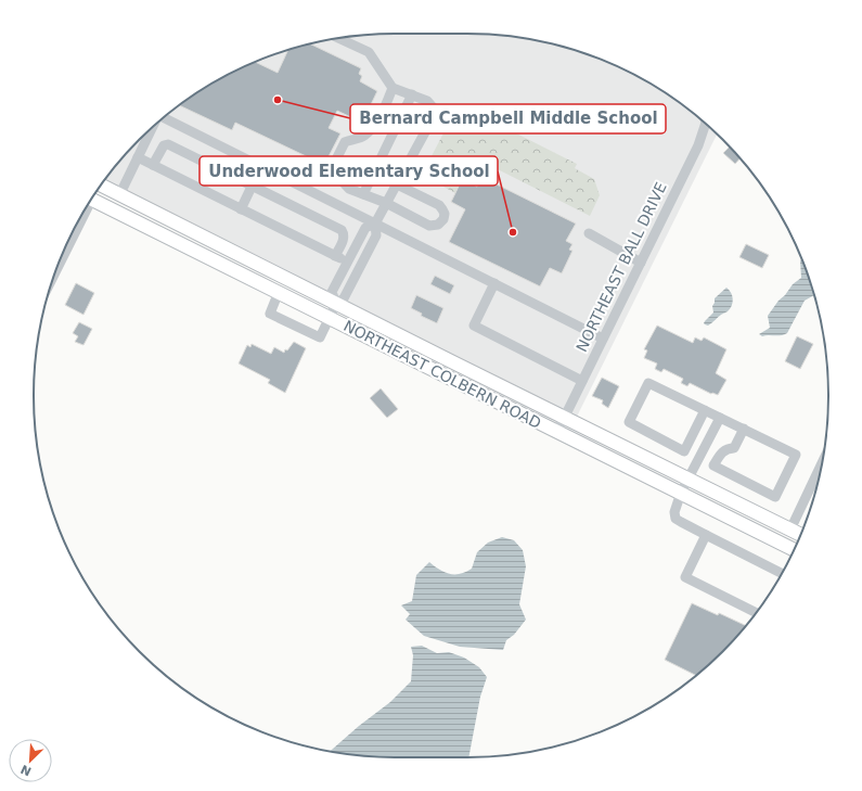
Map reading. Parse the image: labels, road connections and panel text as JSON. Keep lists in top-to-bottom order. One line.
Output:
{"streets":{"main road":["NORTHEAST COLBERN ROAD"],"street":["NORTHEAST BALL DRIVE"]},"crossings":[["NORTHEAST BALL DRIVE","NORTHEAST COLBERN ROAD"]],"places":["Bernard Campbell Middle School","Underwood Elementary School"],"north":"bottom left"}
